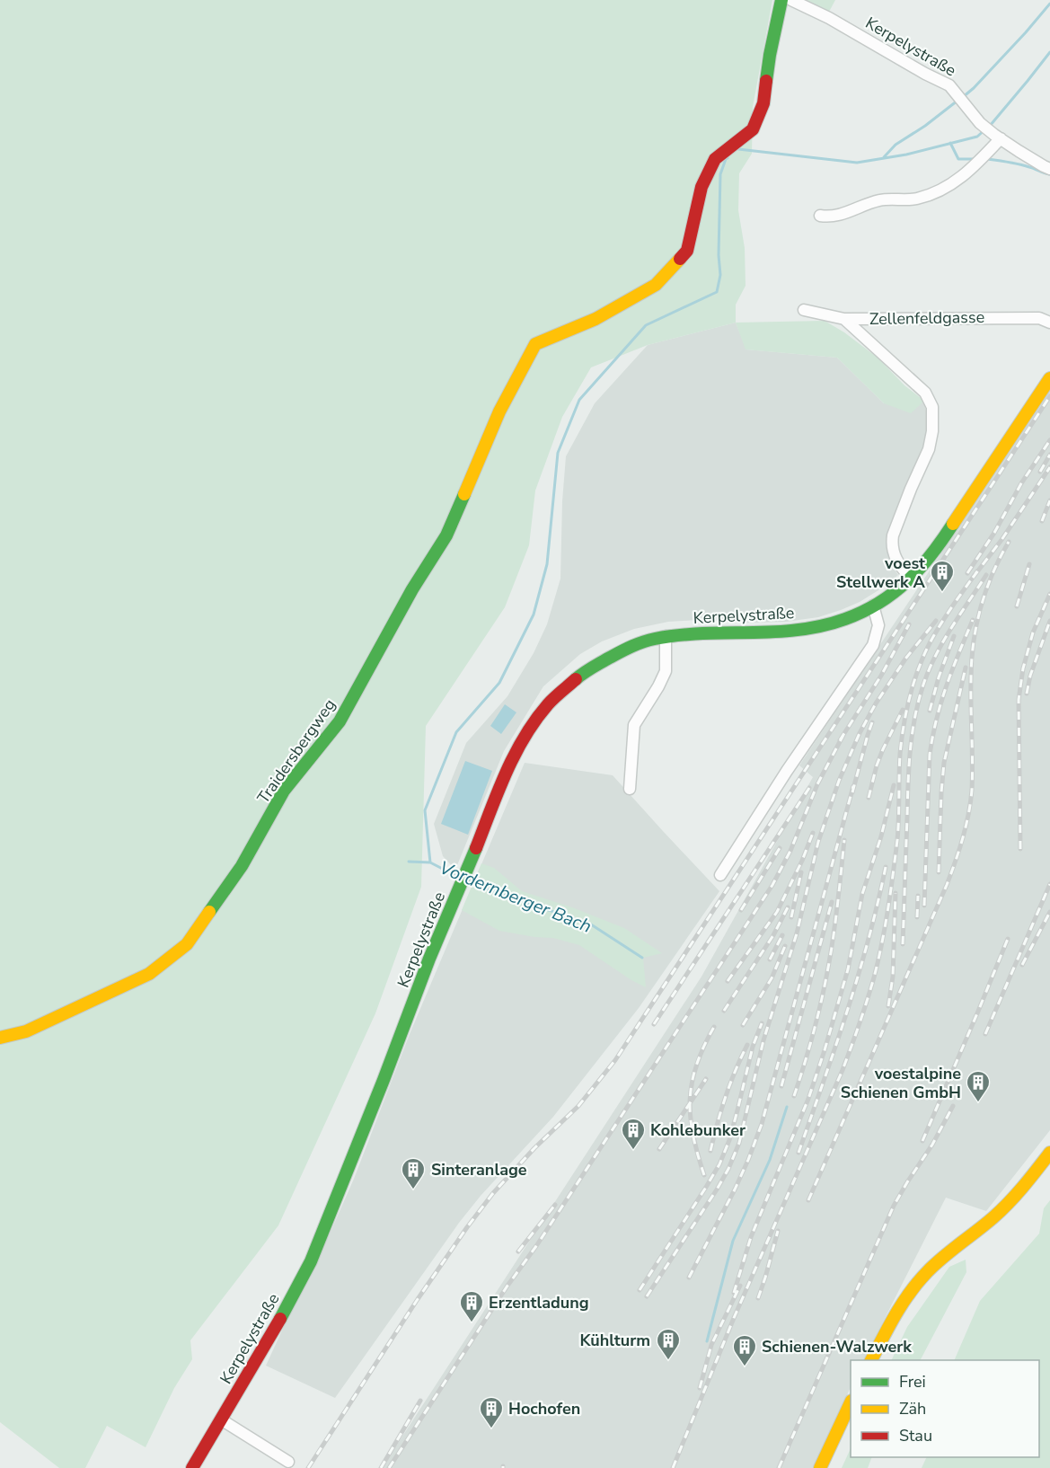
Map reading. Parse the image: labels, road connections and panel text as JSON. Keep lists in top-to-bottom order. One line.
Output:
{"streets":{"main road":["Kerpelystraße","Traidersbergweg"],"street":["Zellenfeldgasse"]},"water":["Vordernberger Bach"],"places":{"building":["voest Stellwerk A","voestalpine Schienen GmbH","Kohlebunker","Sinteranlage","Erzentladung","Kühlturm","Schienen-Walzwerk","Hochofen"]},"legend":["Frei","Zäh","Stau"]}
